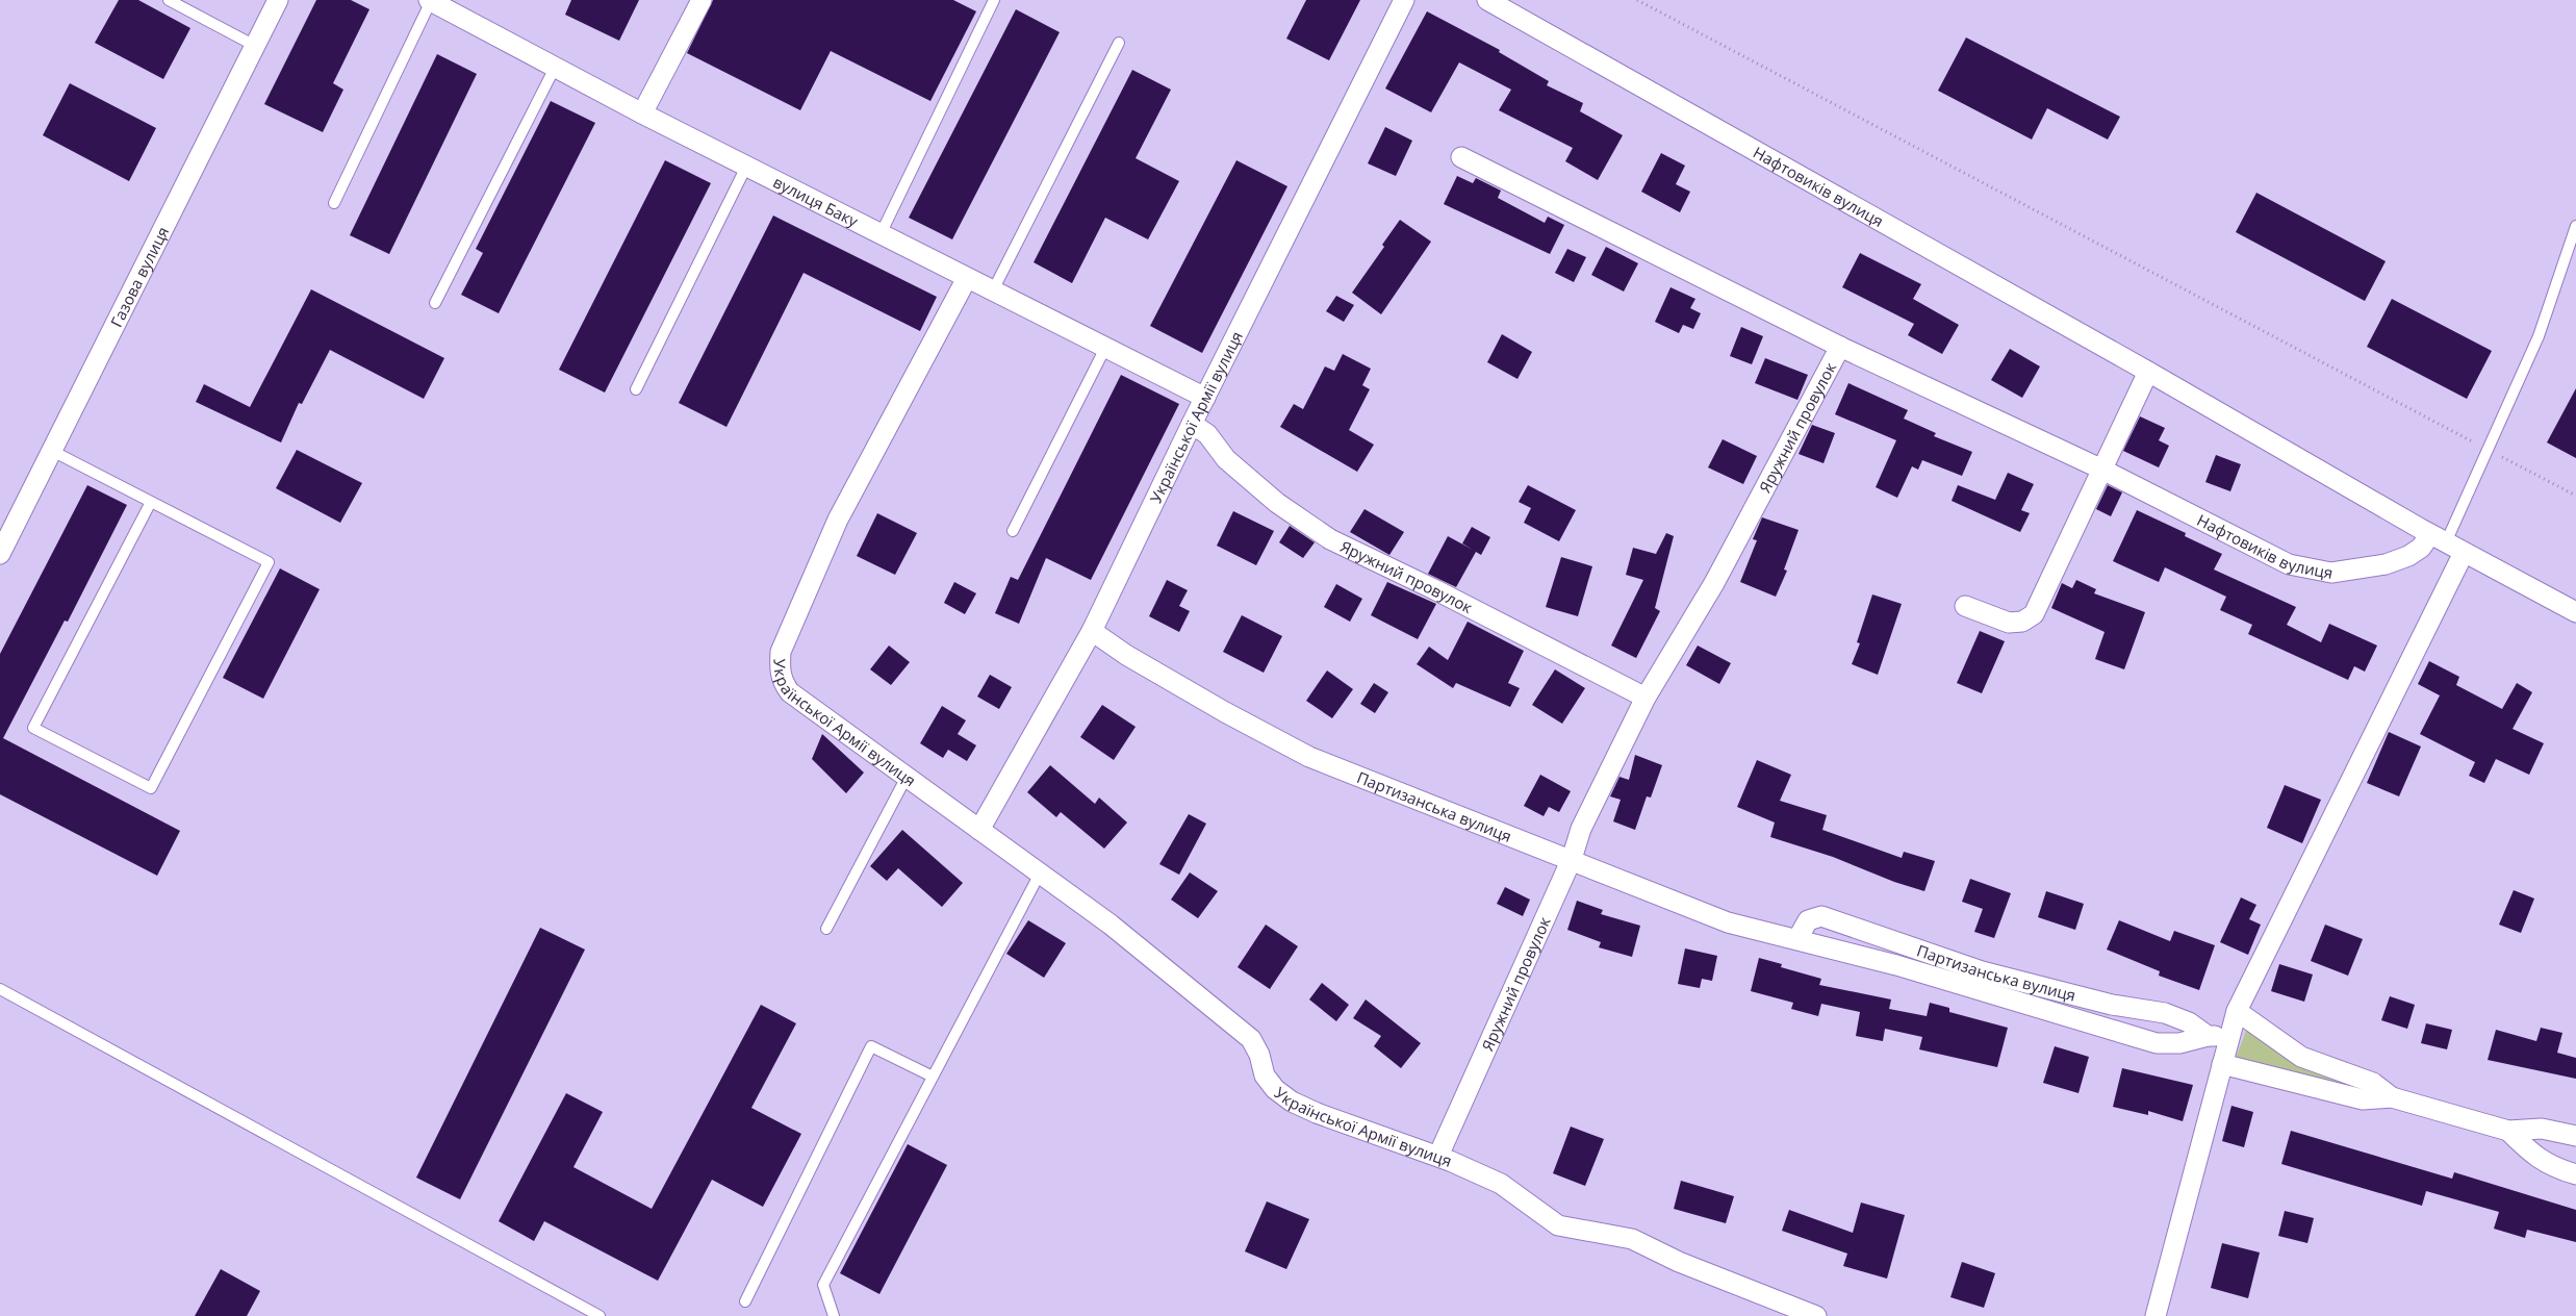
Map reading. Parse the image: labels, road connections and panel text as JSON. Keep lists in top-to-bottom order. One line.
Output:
{"streets":{"street":["Нафтовиків вулиця","вулиця Баку","Газова вулиця","Української Армії вулиця","Яружний провулок","Партизанська вулиця"]},"crossings":[["Нафтовиків вулиця","Яружний провулок"],["вулиця Баку","Української Армії вулиця"],["Української Армії вулиця","Яружний провулок"],["Української Армії вулиця","Партизанська вулиця"],["Яружний провулок","Партизанська вулиця"]]}
